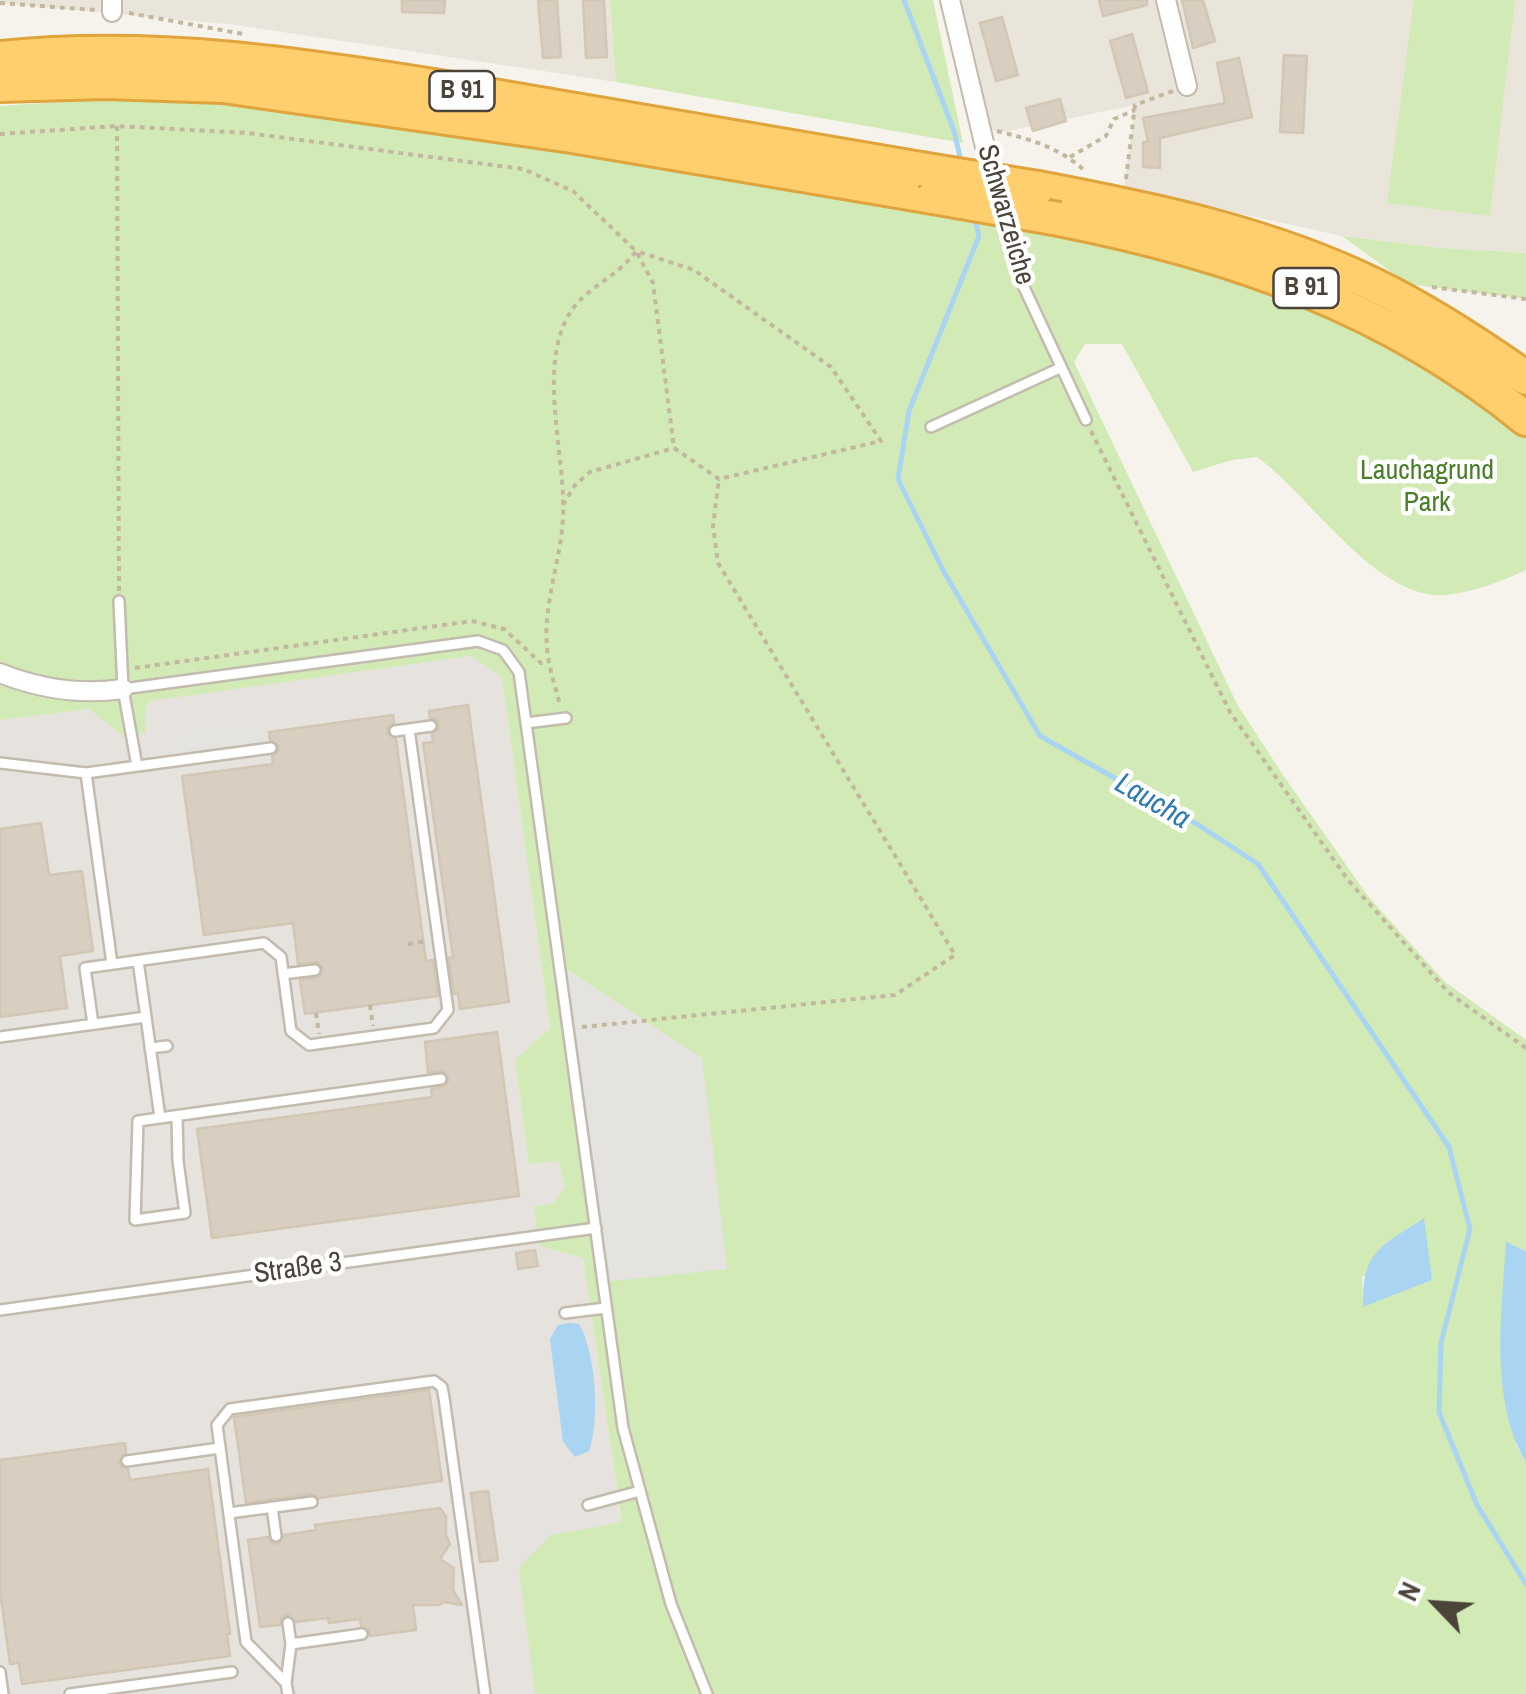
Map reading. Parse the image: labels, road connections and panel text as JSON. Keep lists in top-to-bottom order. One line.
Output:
{"streets":{"highway":["B 91"],"street":["Schwarzeiche"],"lane":["Straße 3"]},"water":["Laucha"],"parks":["Lauchagrund Park"],"north":"top left"}
